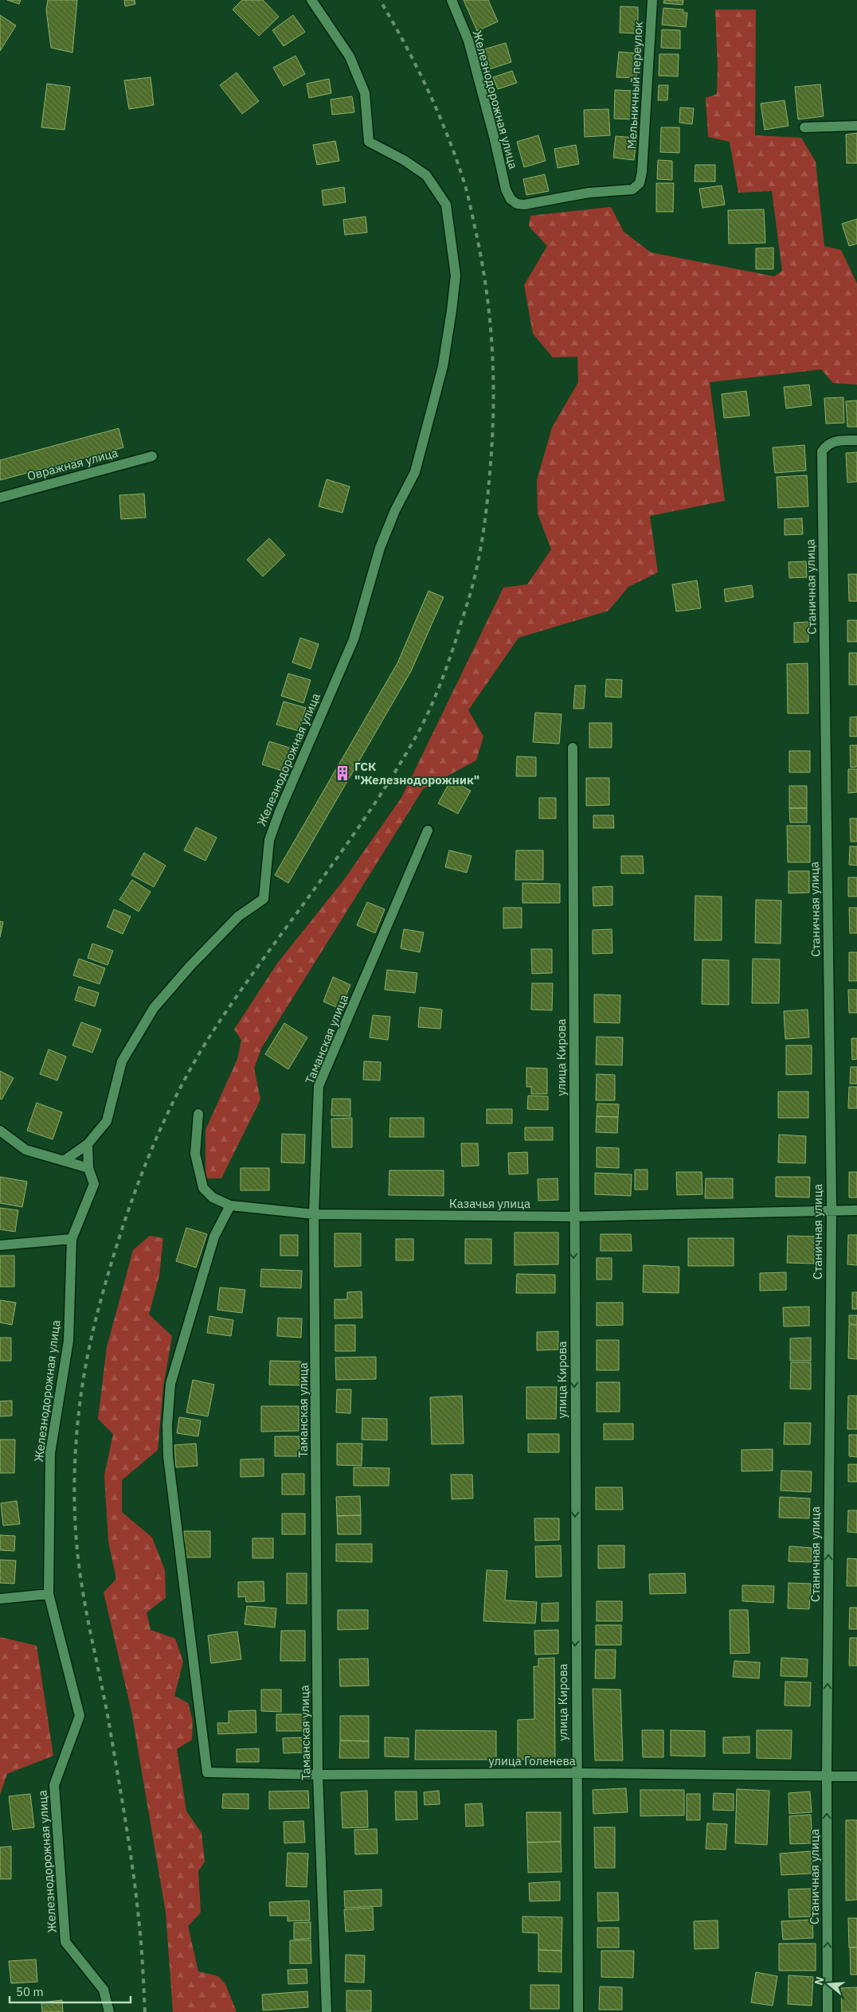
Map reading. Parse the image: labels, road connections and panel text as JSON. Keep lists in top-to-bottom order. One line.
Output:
{"streets":{"street":["Мельничный переулок","Железнодорожная улица","Овражная улица","Станичная улица","Таманская улица","улица Кирова","Казачья улица","улица Голенева"]},"crossings":[["Мельничный переулок","Железнодорожная улица"],["Станичная улица","Казачья улица"],["Станичная улица","улица Голенева"],["Таманская улица","Казачья улица"],["Таманская улица","улица Голенева"],["улица Кирова","Казачья улица"],["улица Кирова","улица Голенева"],["Казачья улица","улица Голенева"]],"one_way":["Станичная улица","улица Кирова"],"places":{"building":["ГСК \"Железнодорожник\""]},"scale_bar":"50 m","north":"left"}
